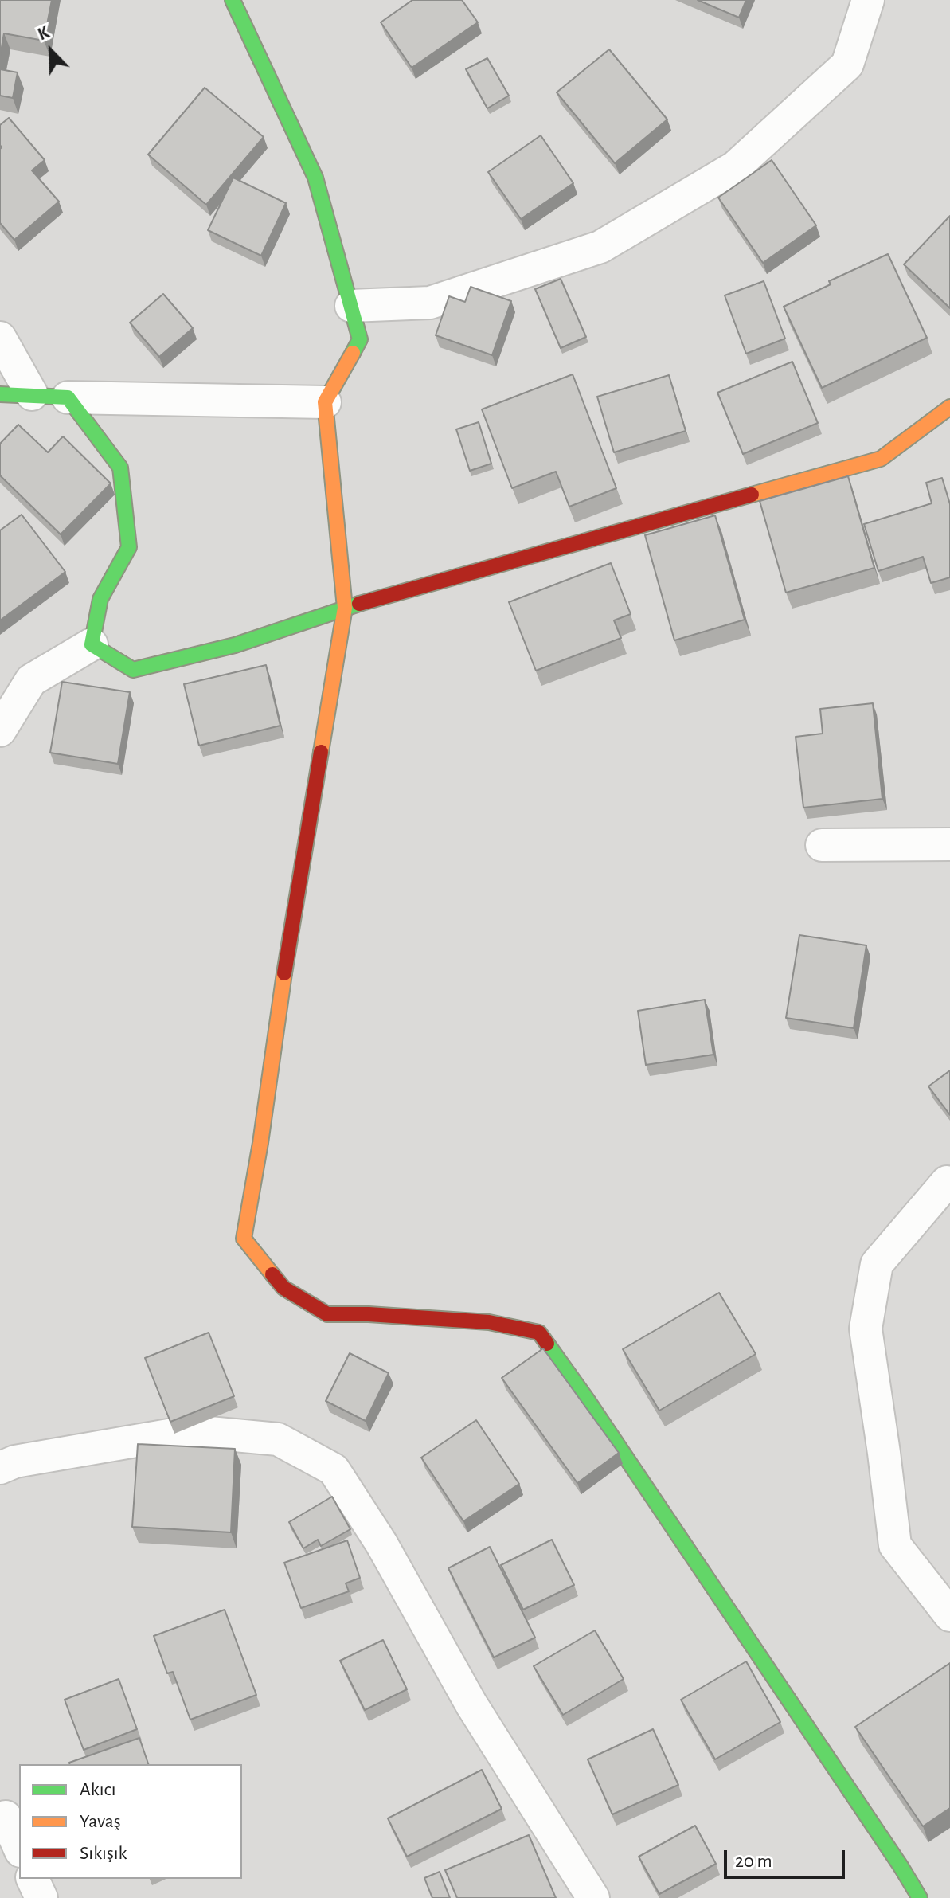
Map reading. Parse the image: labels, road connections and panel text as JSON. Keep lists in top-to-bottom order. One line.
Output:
{"legend":["Akıcı","Yavaş","Sıkışık"],"scale_bar":"20 m","north":"top left"}
